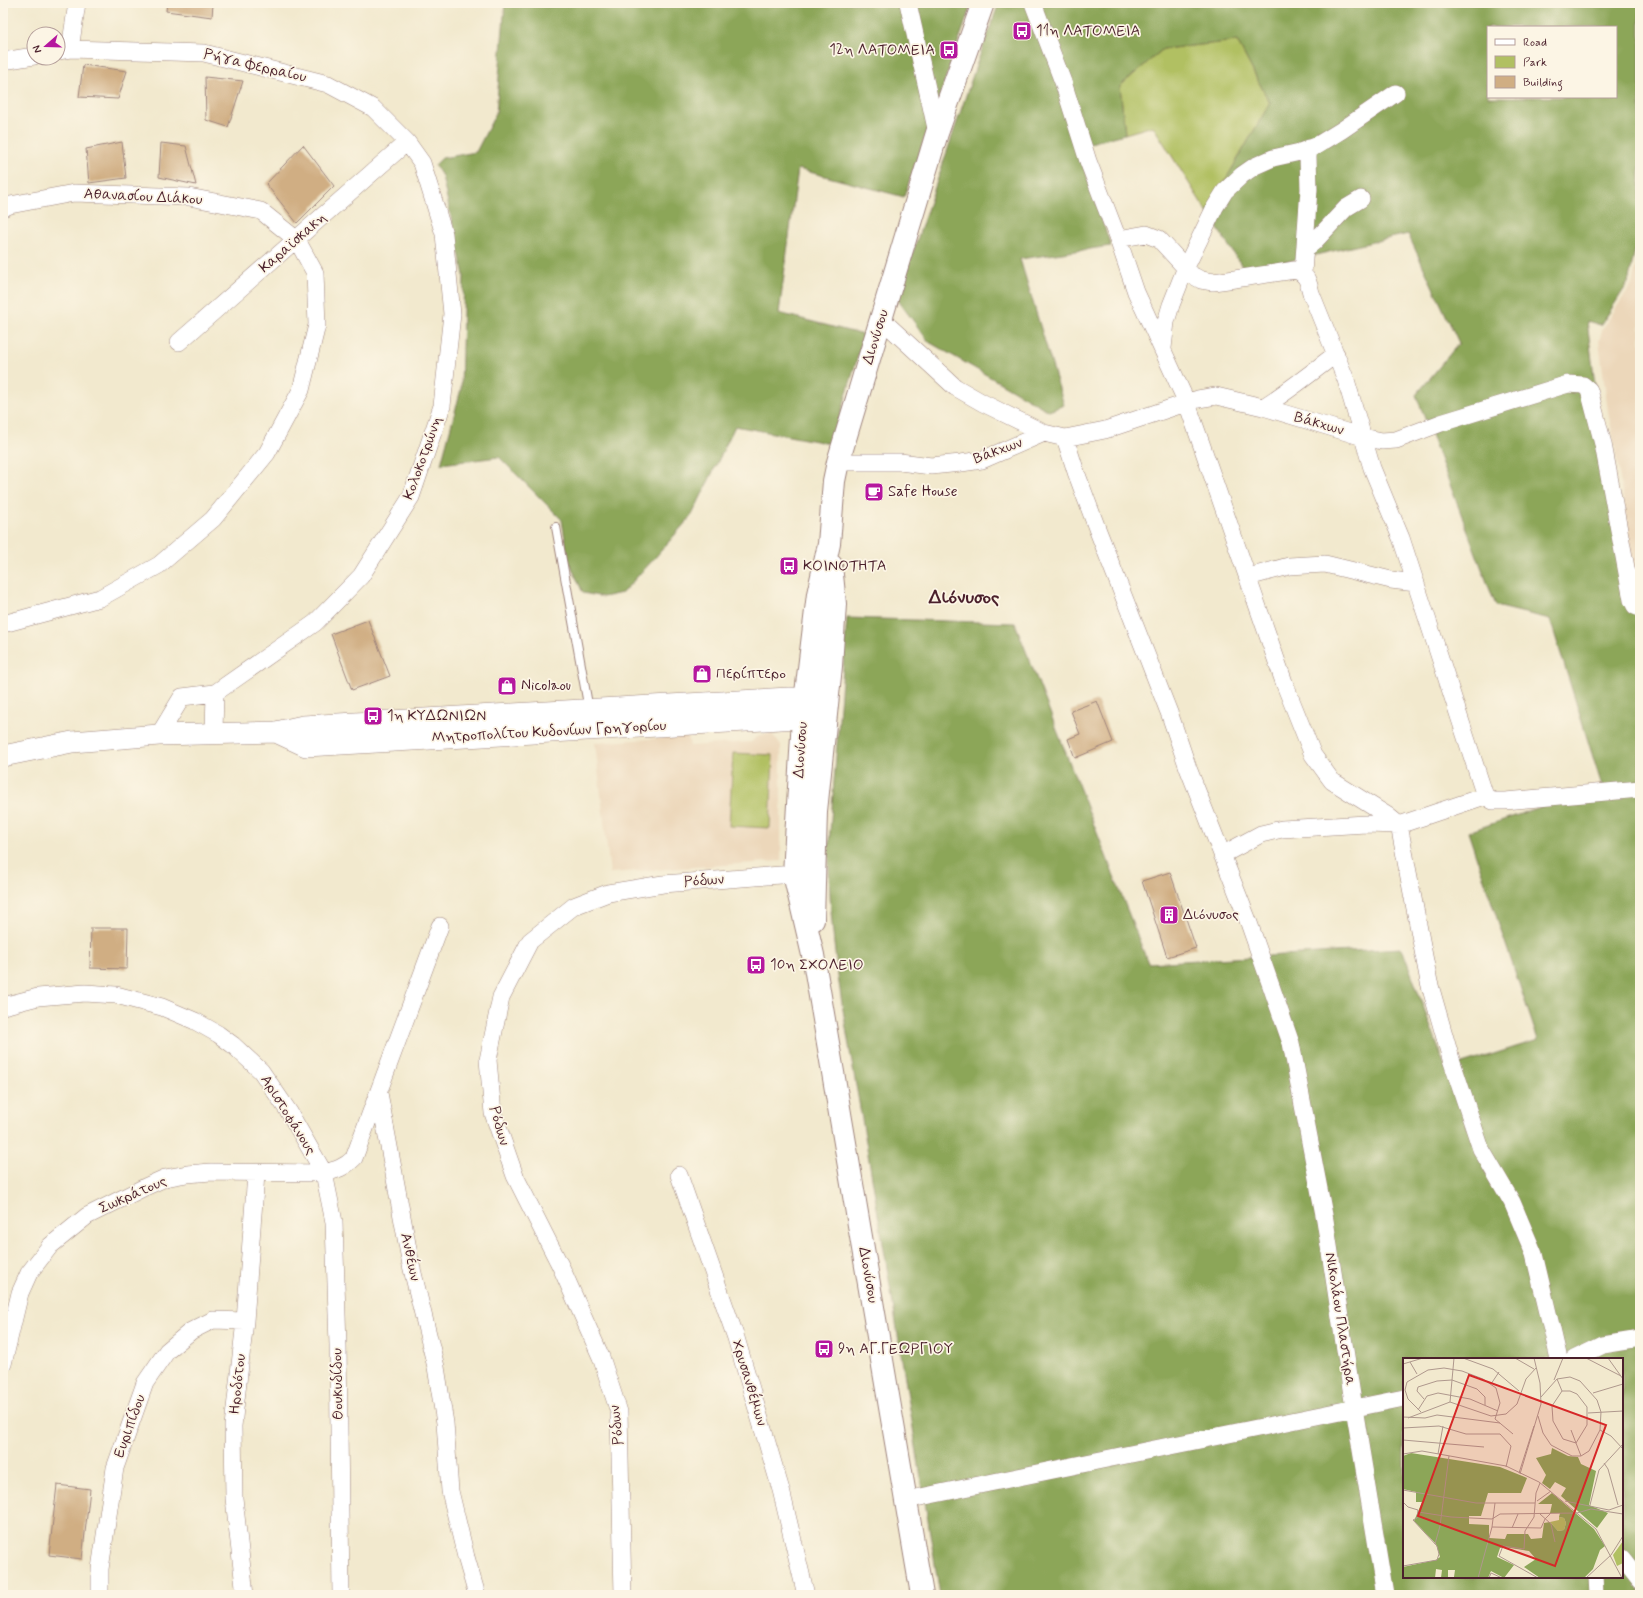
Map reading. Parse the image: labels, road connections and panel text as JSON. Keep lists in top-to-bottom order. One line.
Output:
{"streets":{"main road":["Διονύσου"],"street":["Ρήγα Φερραίου","Αθανασίου Διάκου","Καραϊσκακη","Βάκχων","Κολοκοτρώνη","Μητροπολίτου Κυδονίων Γρηγορίου","Ρόδων","Αριστοφάνους","Σωκράτους","Ανθέων","Νικολάου Πλαστήρα","Χρυσανθέμων","Ηροδότου","Θουκυδίδου","Ευριπίδου"]},"crossings":[["Ρήγα Φερραίου","Καραϊσκακη"],["Ρήγα Φερραίου","Κολοκοτρώνη"],["Αθανασίου Διάκου","Καραϊσκακη"],["Καραϊσκακη","Κολοκοτρώνη"],["Διονύσου","Βάκχων"],["Διονύσου","Μητροπολίτου Κυδονίων Γρηγορίου"],["Διονύσου","Ρόδων"],["Βάκχων","Νικολάου Πλαστήρα"],["Αριστοφάνους","Σωκράτους"],["Αριστοφάνους","Θουκυδίδου"],["Σωκράτους","Ανθέων"],["Σωκράτους","Ηροδότου"],["Σωκράτους","Θουκυδίδου"],["Ηροδότου","Ευριπίδου"]],"districts":["Διόνυσος"],"places":{"bus stop":["11η ΛΑΤΟΜΕΙΑ","12η ΛΑΤΟΜΕΙΑ","ΚΟΙΝΟΤΗΤΑ","1η ΚΥΔΩΝΙΩΝ","10η ΣΧΟΛΕΙΟ","9η ΑΓ.ΓΕΩΡΓΙΟΥ"],"cafe":["Safe House"],"shop":["Περίπτερο","Nicolaou"],"building":["Διόνυσος"]},"legend":["Road","Park","Building"],"north":"left"}
